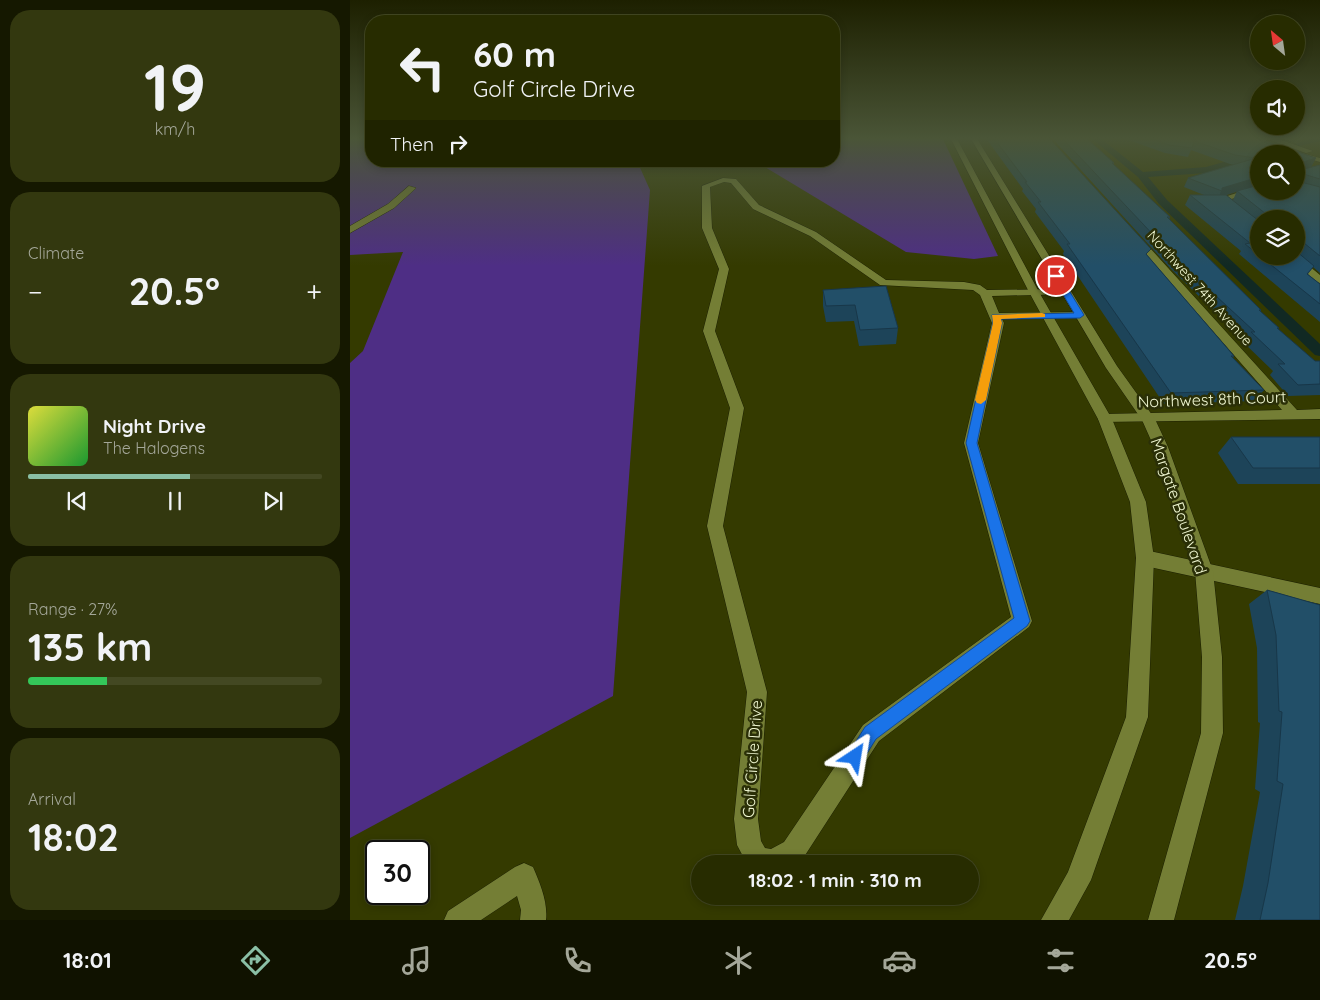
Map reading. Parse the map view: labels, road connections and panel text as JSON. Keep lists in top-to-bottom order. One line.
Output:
{"streets":{"street":["Northwest 74th Avenue","Northwest 8th Court","Margate Boulevard","Golf Circle Drive"]},"crossings":[["Northwest 74th Avenue","Northwest 8th Court"],["Northwest 8th Court","Margate Boulevard"],["Margate Boulevard","Golf Circle Drive"]],"north":"top left","page":{"tile":[["19","km/h"],"Climate",["Range · 27%","135 km"],["Arrival","18:02"]],"turn":["60 m","Golf Circle Drive"],"then":"Then","heat":["−","20.5°","+"],"song":["Night Drive","The Halogens"],"limit":"30","trip":"18:02 · 1 min · 310 m","tabs":["18:01","20.5°"]}}
